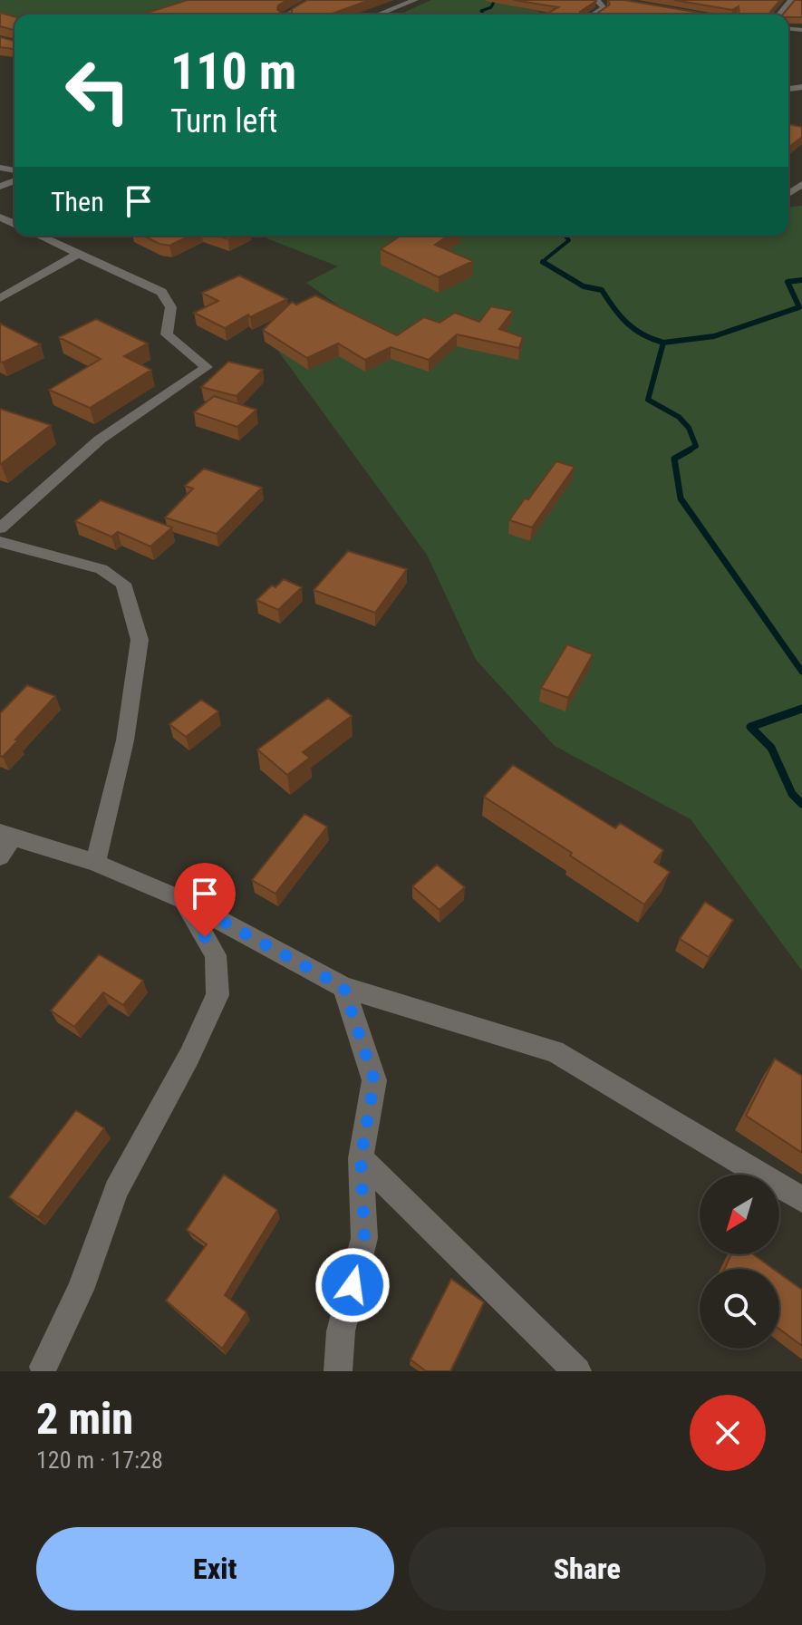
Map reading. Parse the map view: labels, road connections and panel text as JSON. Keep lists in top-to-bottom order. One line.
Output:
{"north":"bottom left","page":{"turn":["110 m","Turn left"],"then":"Then","heading":["2 min","120 m · 17:28"],"buttons":["Exit","Share"]}}
